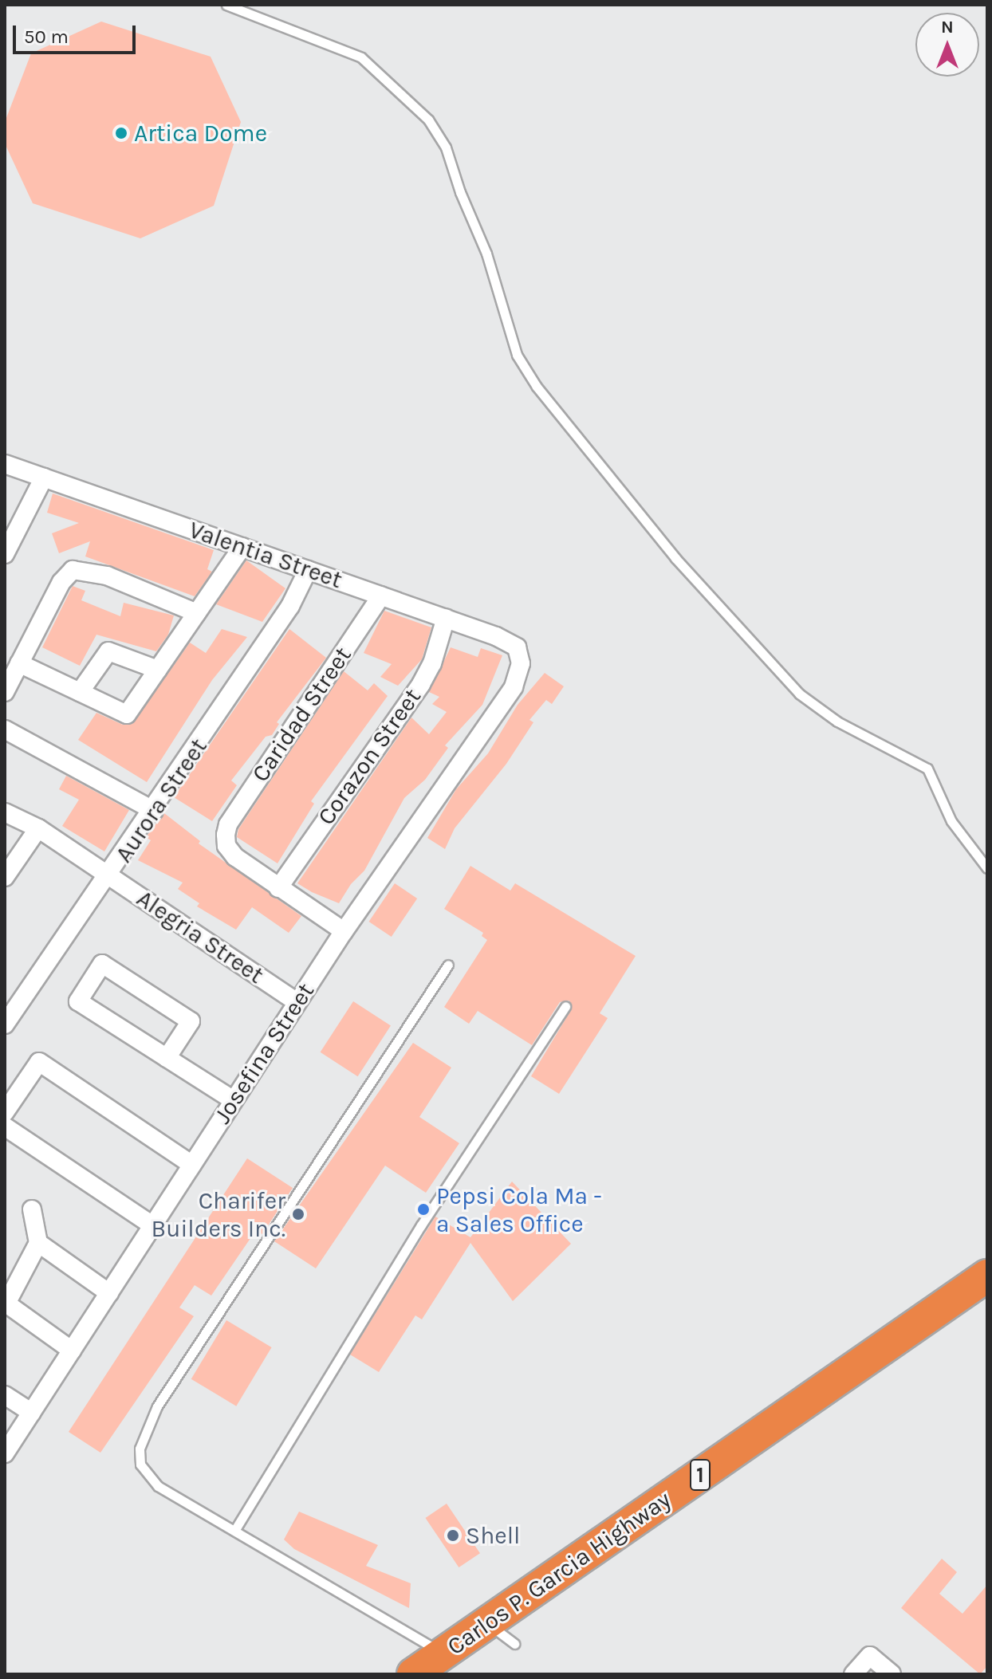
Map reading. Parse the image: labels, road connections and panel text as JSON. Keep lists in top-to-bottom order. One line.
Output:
{"streets":{"highway":["1","Carlos P. Garcia Highway"],"street":["Valentia Street","Caridad Street","Corazon Street","Aurora Street","Alegria Street","Josefina Street"]},"crossings":[["Valentia Street","Caridad Street"],["Valentia Street","Corazon Street"],["Valentia Street","Aurora Street"],["Valentia Street","Josefina Street"],["Caridad Street","Corazon Street"],["Aurora Street","Alegria Street"],["Alegria Street","Josefina Street"]],"places":["Artica Dome","Pepsi Cola Ma - a Sales Office","Charifer Builders Inc.","Shell"],"scale_bar":"50 m","north":"top"}
